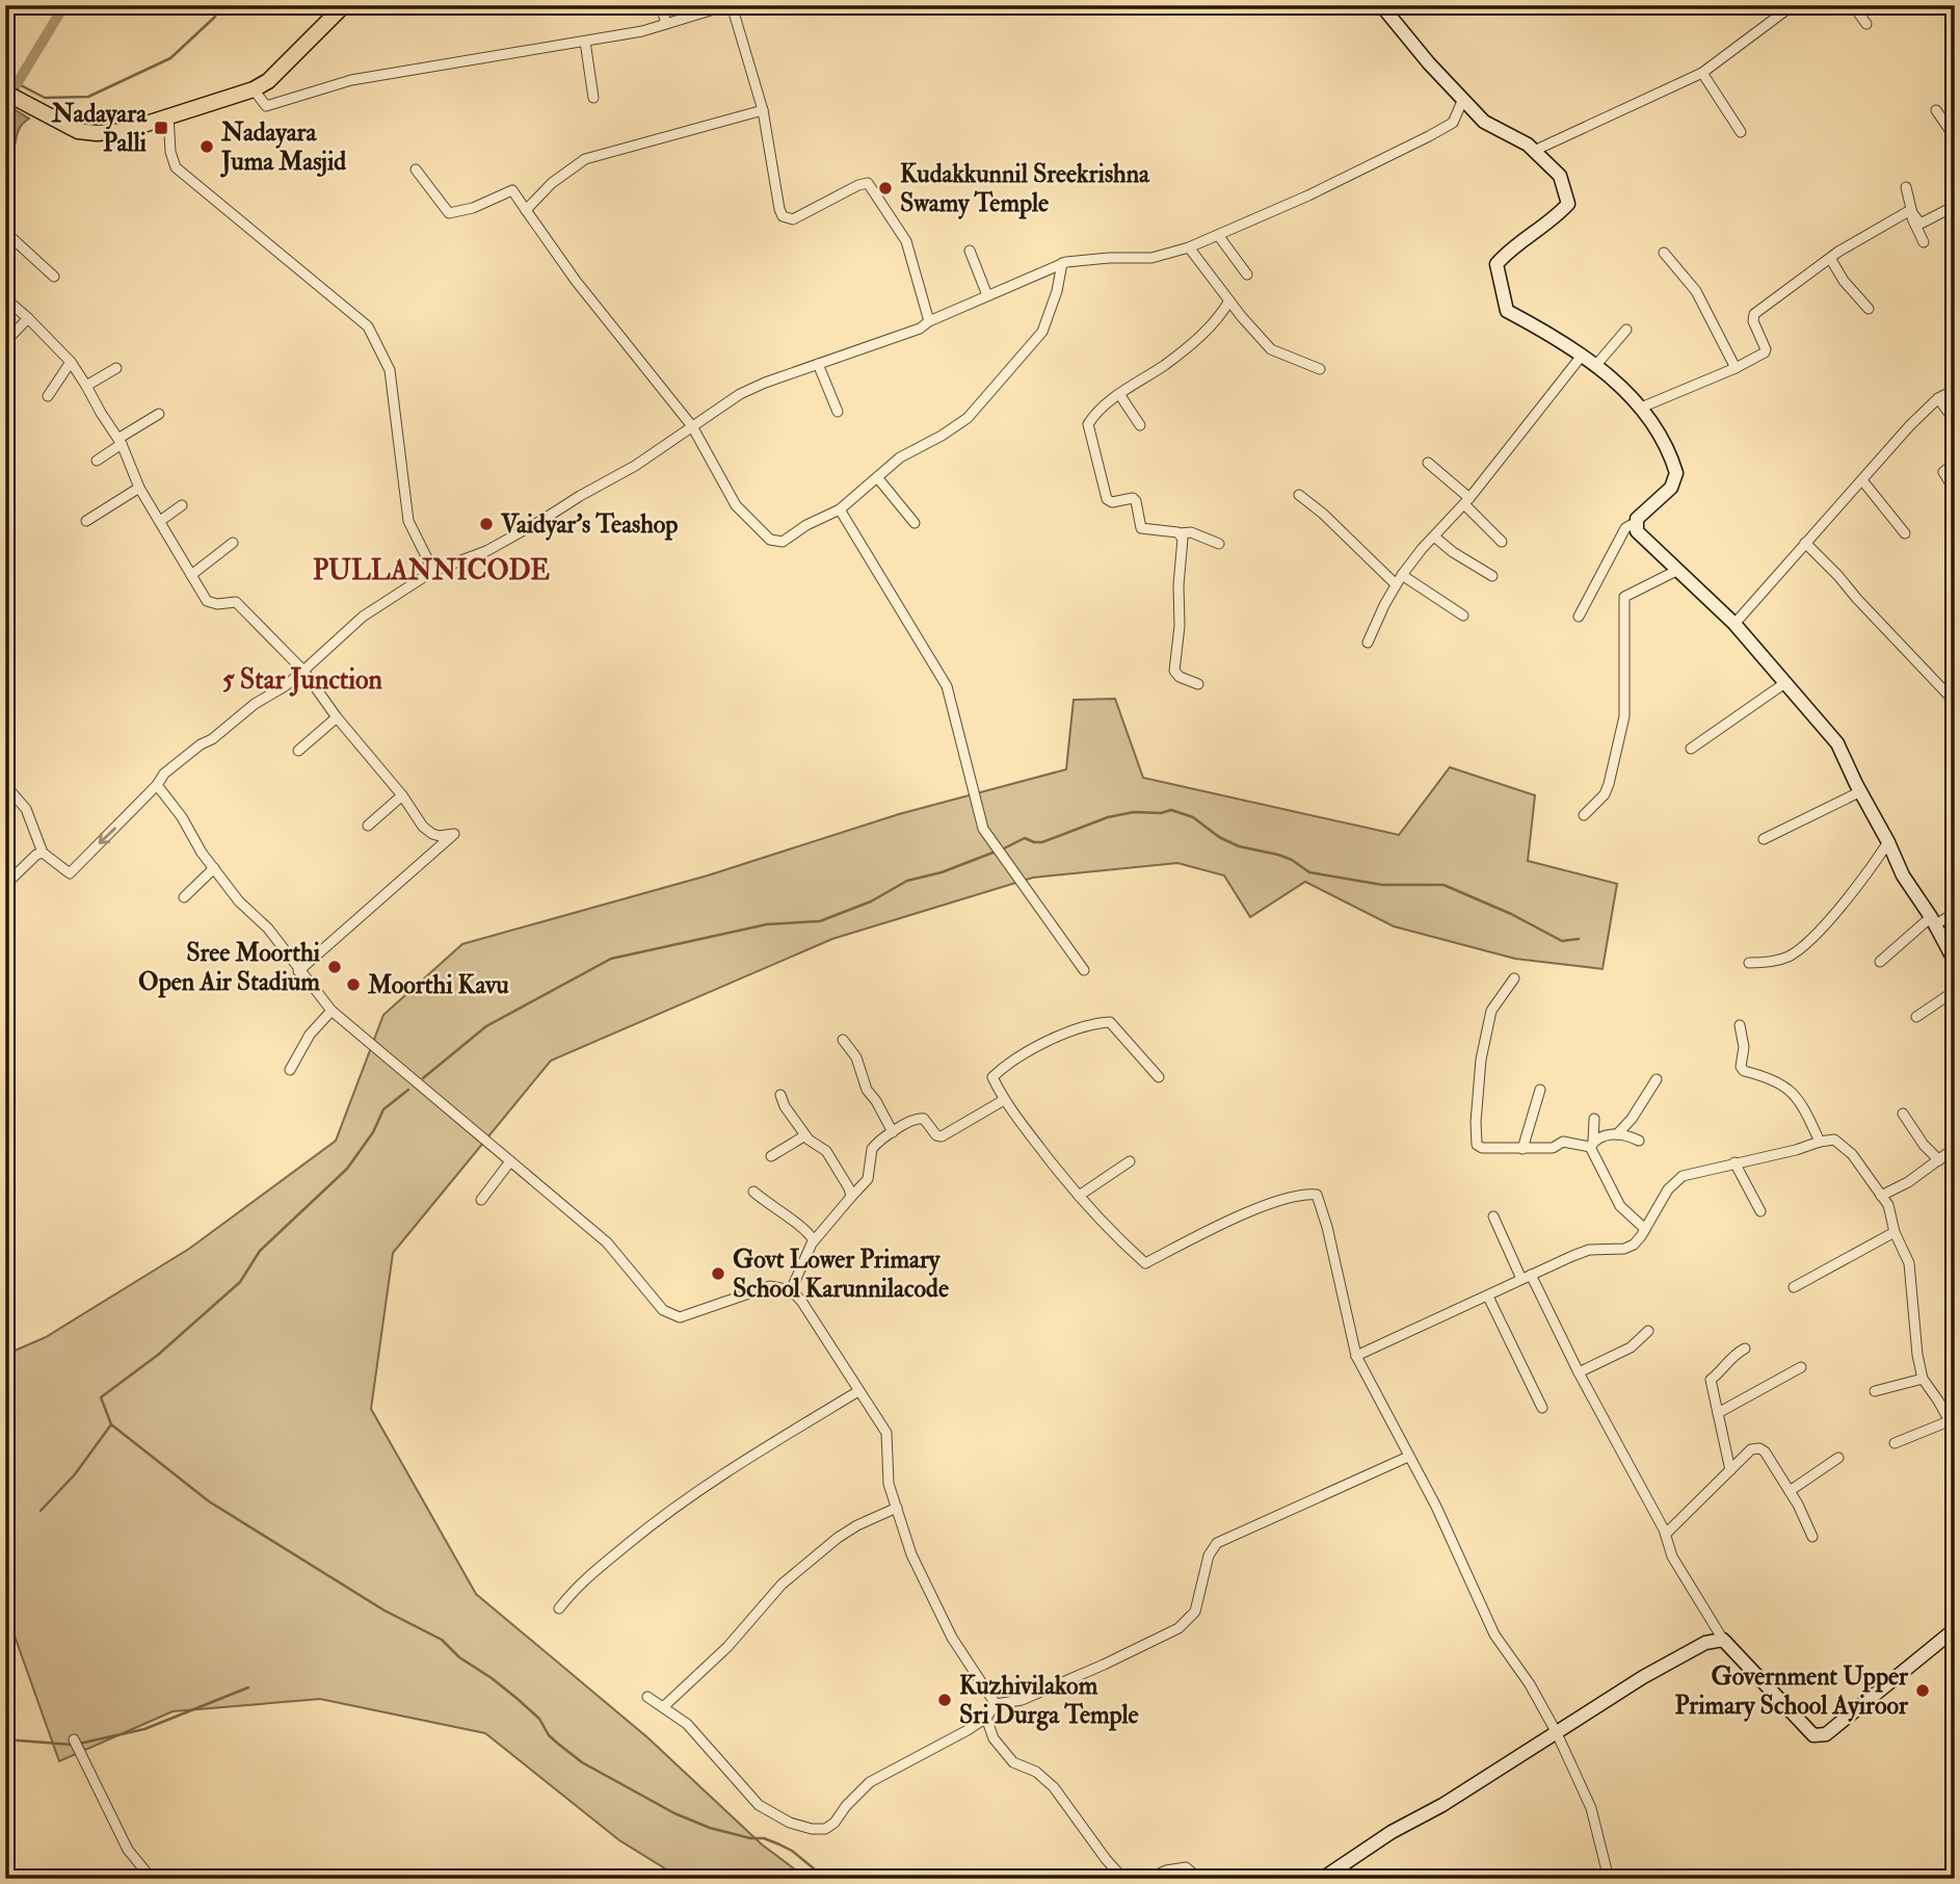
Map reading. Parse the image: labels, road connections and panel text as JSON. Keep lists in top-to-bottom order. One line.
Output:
{"districts":["PULLANNICODE","5 Star Junction"],"places":{"transit":["Nadayara Palli"],"other":["Nadayara Juma Masjid","Kudakkunnil Sreekrishna Swamy Temple","Vaidyar's Teashop","Sree Moorthi Open Air Stadium","Moorthi Kavu","Govt Lower Primary School Karunnilacode","Government Upper Primary School Ayiroor","Kuzhivilakom Sri Durga Temple"]}}
